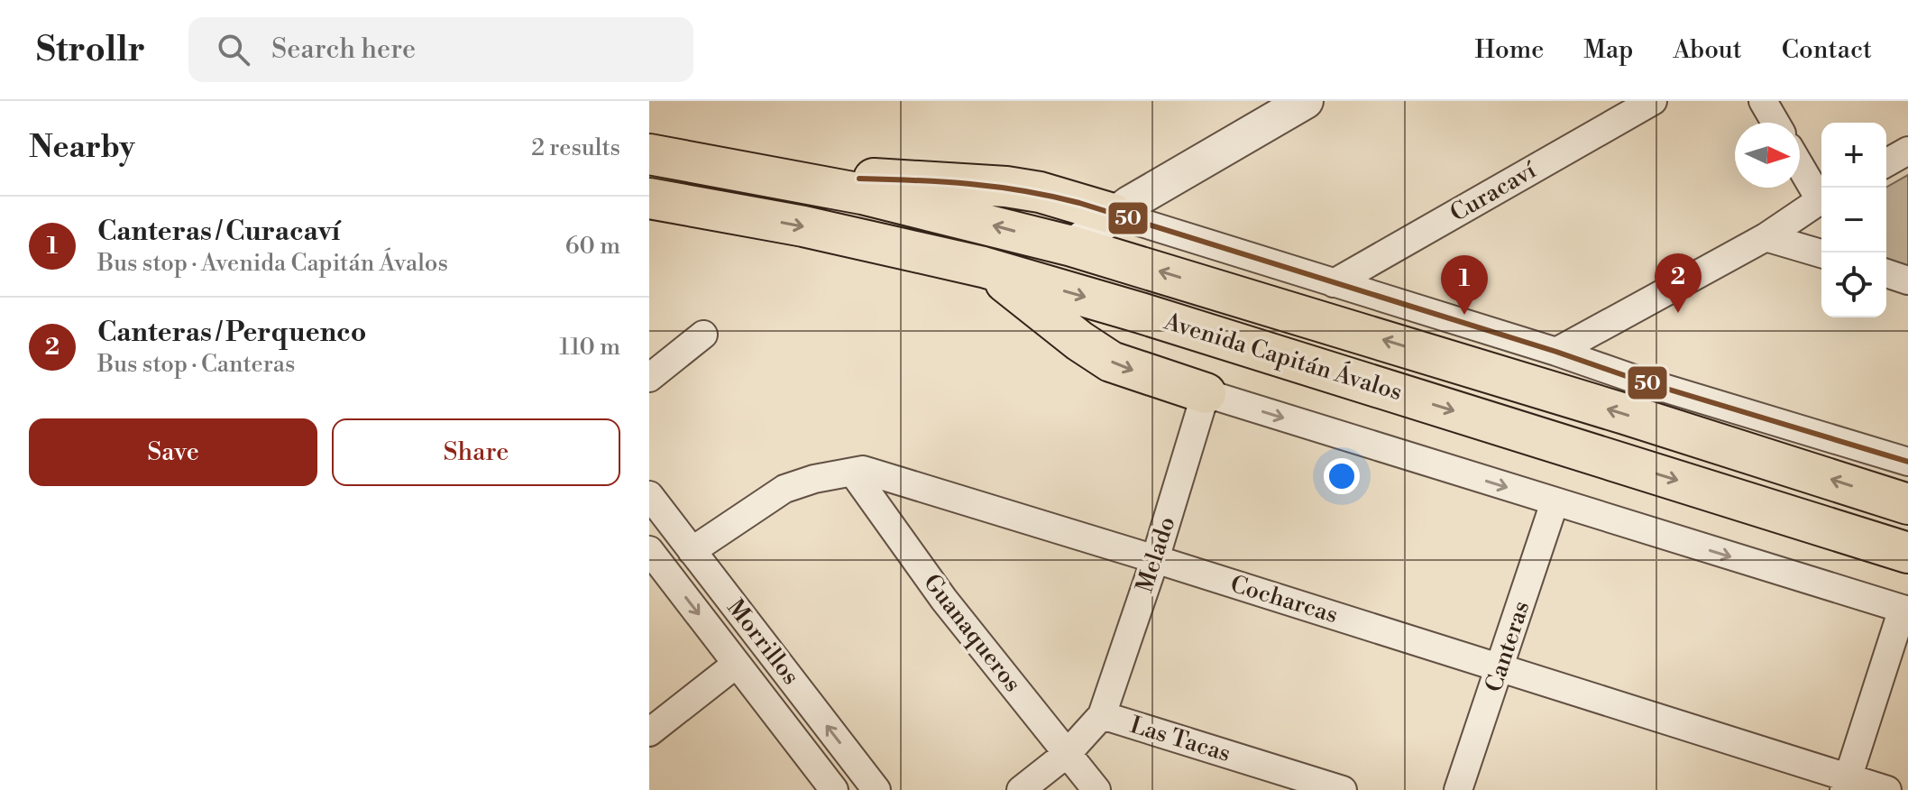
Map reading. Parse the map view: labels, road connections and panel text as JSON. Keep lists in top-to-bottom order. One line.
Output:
{"streets":{"highway":["Avenida Capitán Ávalos"],"street":["Curacaví","Melado","Cocharcas","Guanaqueros","Morrillos","Canteras","Las Tacas"]},"crossings":[["Melado","Cocharcas"],["Melado","Las Tacas"],["Cocharcas","Guanaqueros"],["Cocharcas","Morrillos"],["Cocharcas","Canteras"]],"lines":["transit line 50"],"north":"right","page":{"header":"Strollr","search":"Search here","nav":["Home","Map","About","Contact"],"heading":["Nearby","2 results"],"map_buttons":["+","−"],"list":[{"mark":"1","name":"Canteras / Curacaví","note":"Bus stop · Avenida Capitán Ávalos","value":"60 m"},{"mark":"2","name":"Canteras / Perquenco","note":"Bus stop · Canteras","value":"110 m"}],"pins":["2","1"],"buttons":["Save","Share"]}}
